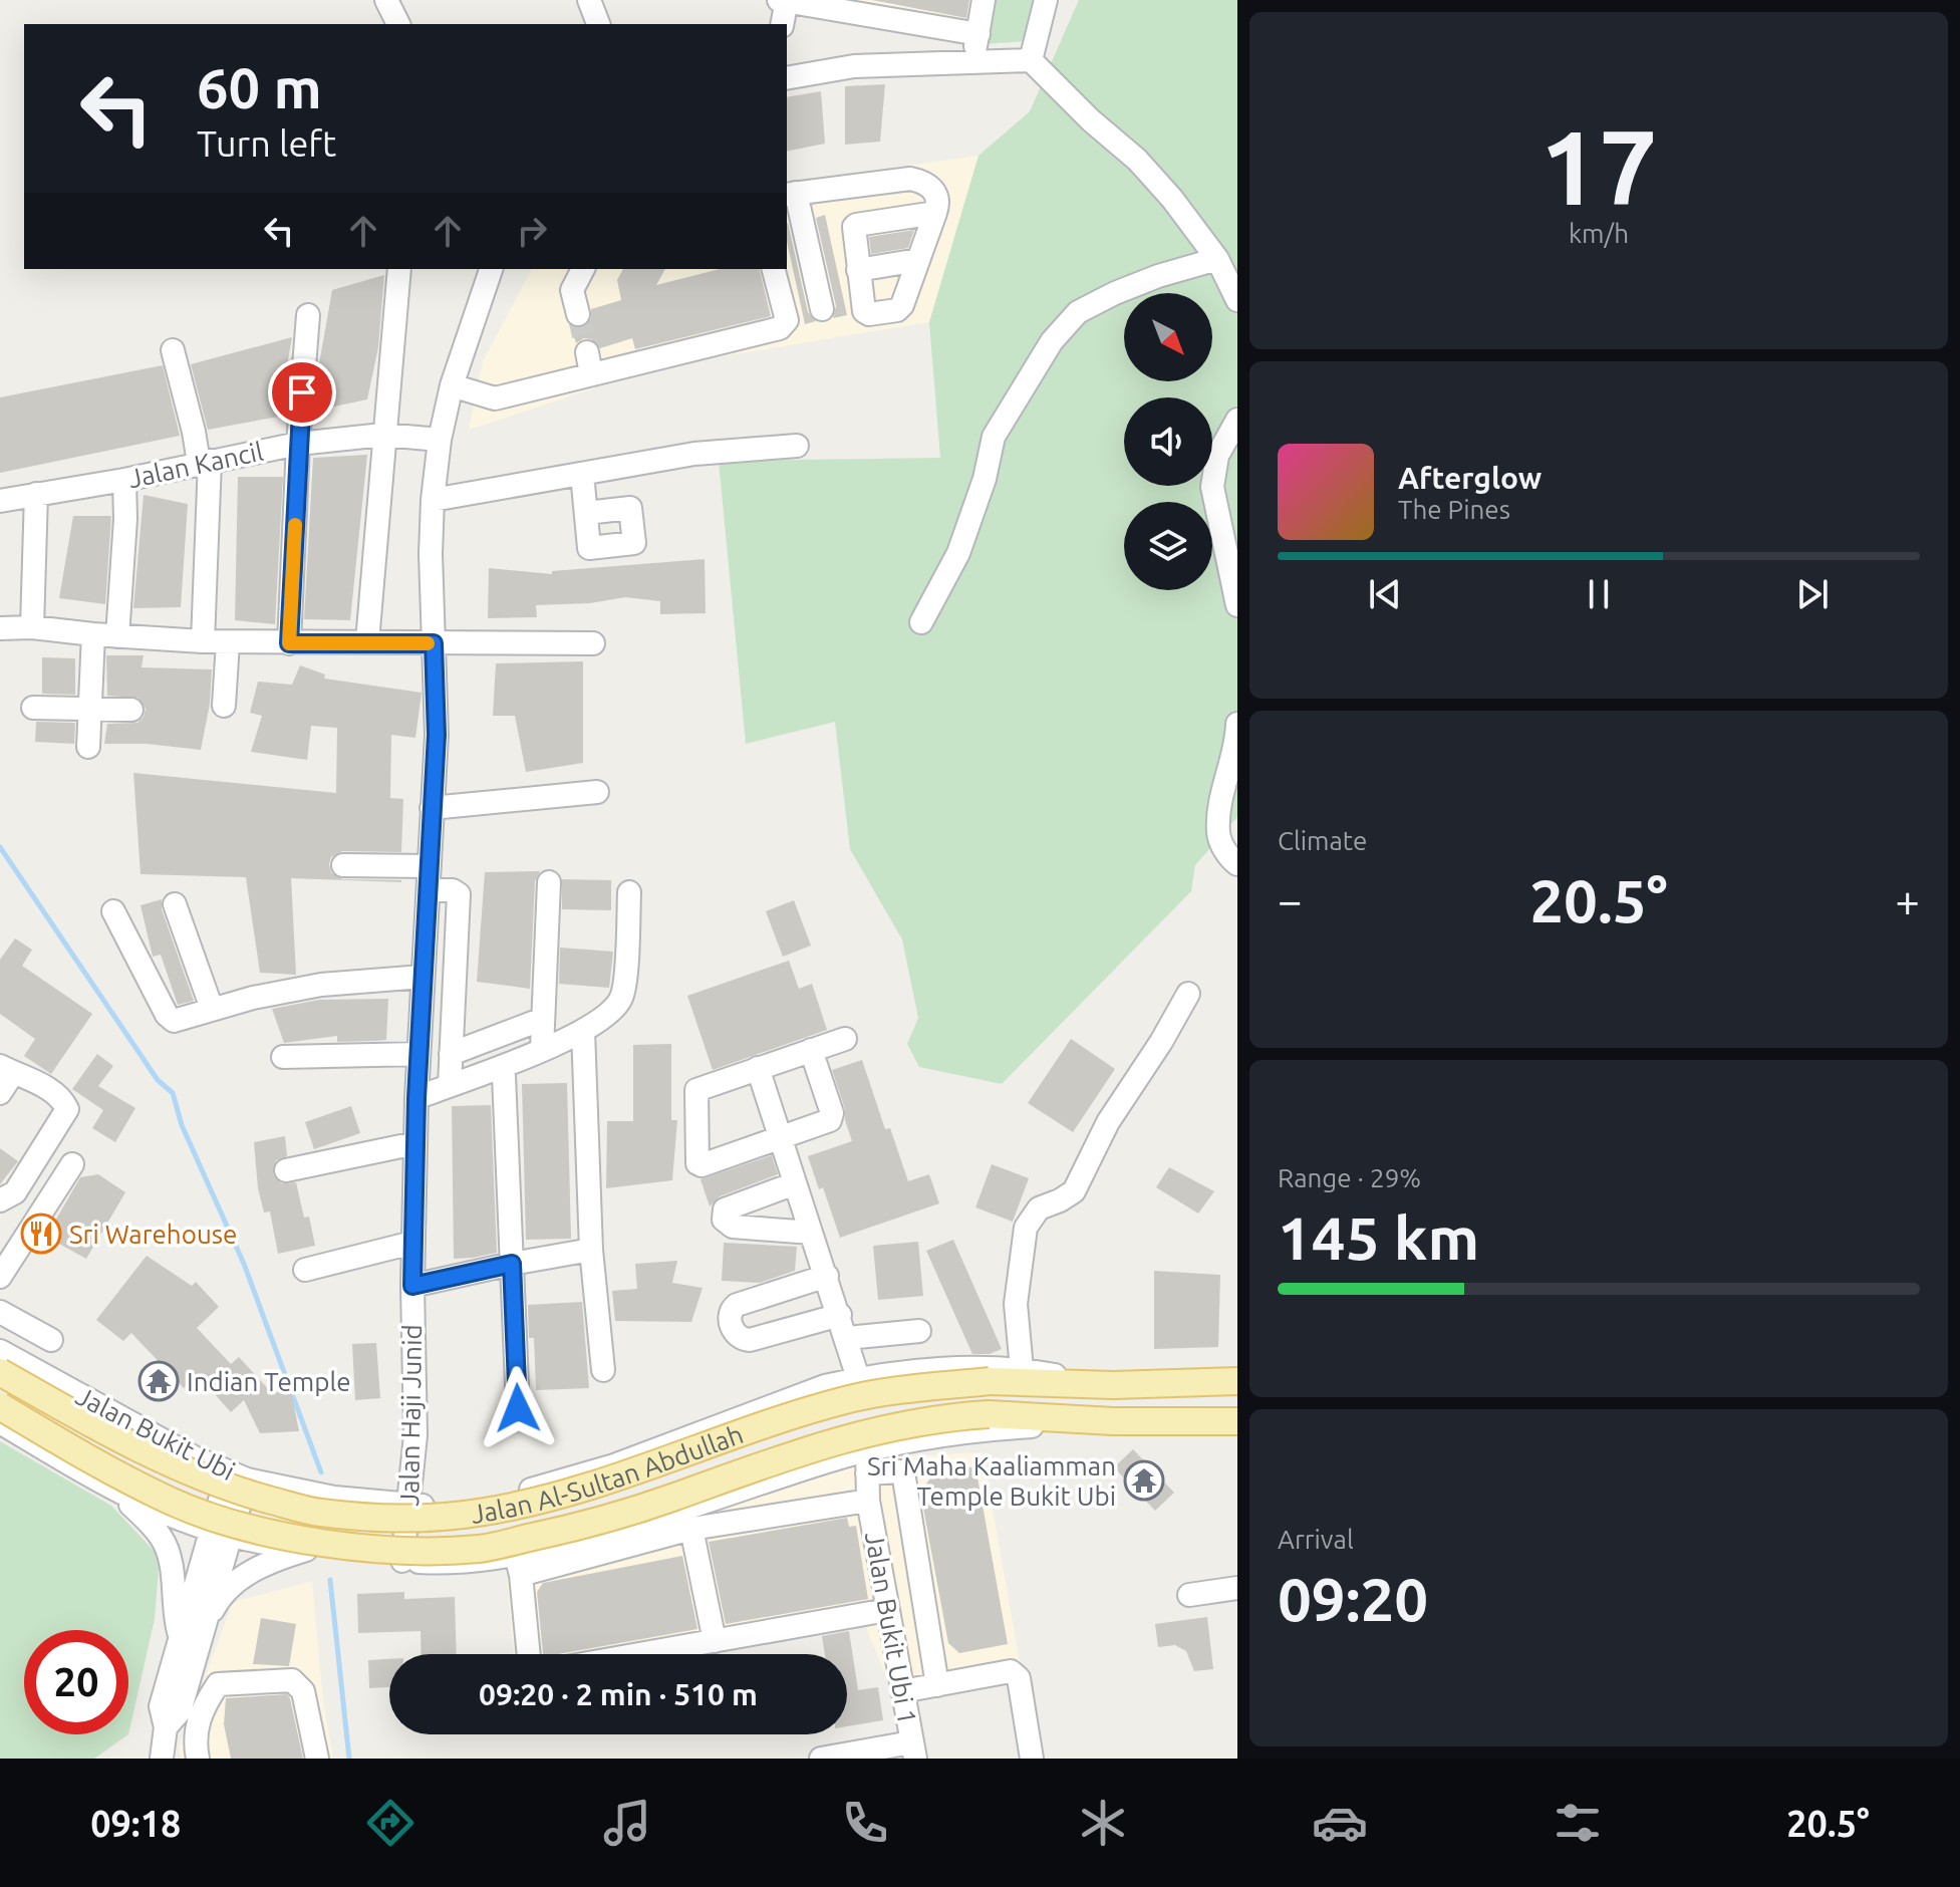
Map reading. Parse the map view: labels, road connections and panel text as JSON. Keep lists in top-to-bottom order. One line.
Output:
{"streets":{"main road":["Jalan Al-Sultan Abdullah"],"street":["Jalan Kancil","Jalan Haji Junid","Jalan Bukit Ubi","Jalan Bukit Ubi 1"]},"crossings":[["Jalan Kancil","Jalan Haji Junid"],["Jalan Haji Junid","Jalan Bukit Ubi"],["Jalan Bukit Ubi","Jalan Al-Sultan Abdullah"]],"places":{"restaurant":["Sri Warehouse"],"temple":["Indian Temple","Sri Maha Kaaliamman Temple Bukit Ubi"]},"north":"bottom right","page":{"tile":[["17","km/h"],"Climate",["Range · 29%","145 km"],["Arrival","09:20"]],"turn":["60 m","Turn left"],"song":["Afterglow","The Pines"],"heat":["−","20.5°","+"],"limit":"20","trip":"09:20 · 2 min · 510 m","tabs":["09:18","20.5°"]}}
